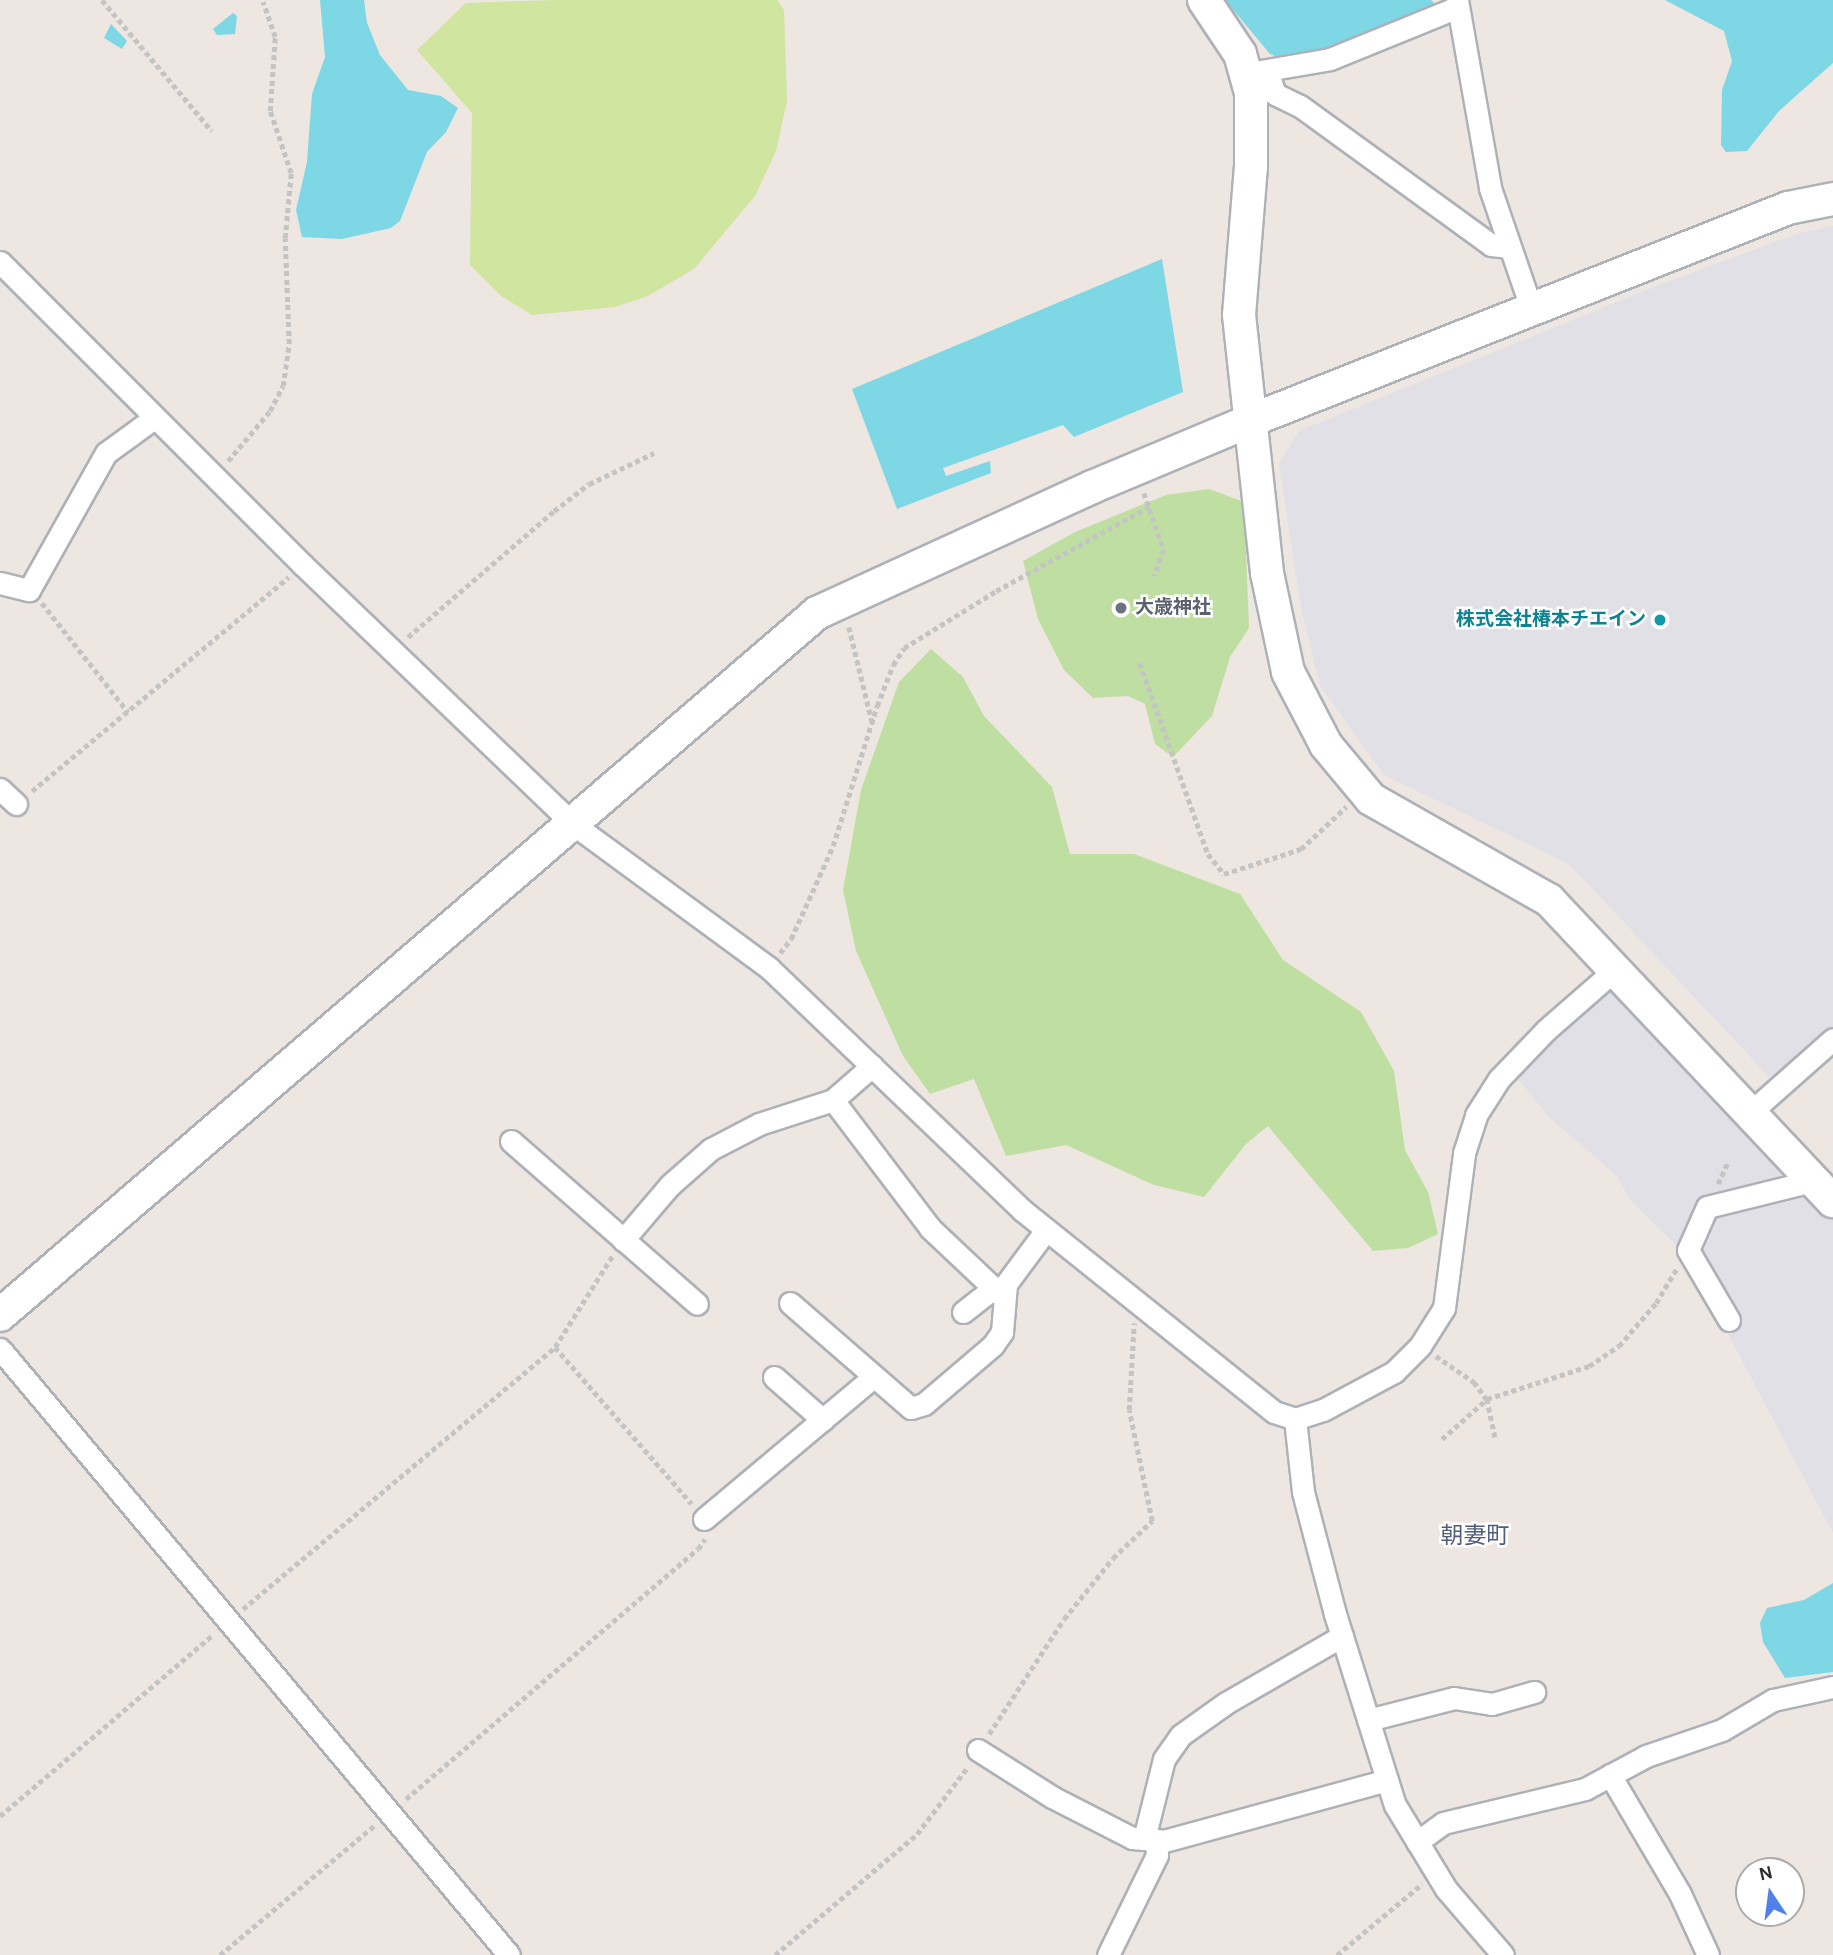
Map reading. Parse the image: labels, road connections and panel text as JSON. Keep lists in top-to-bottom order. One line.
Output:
{"districts":["朝妻町"],"places":["大歳神社","株式会社椿本チエイン"],"north":"top"}
